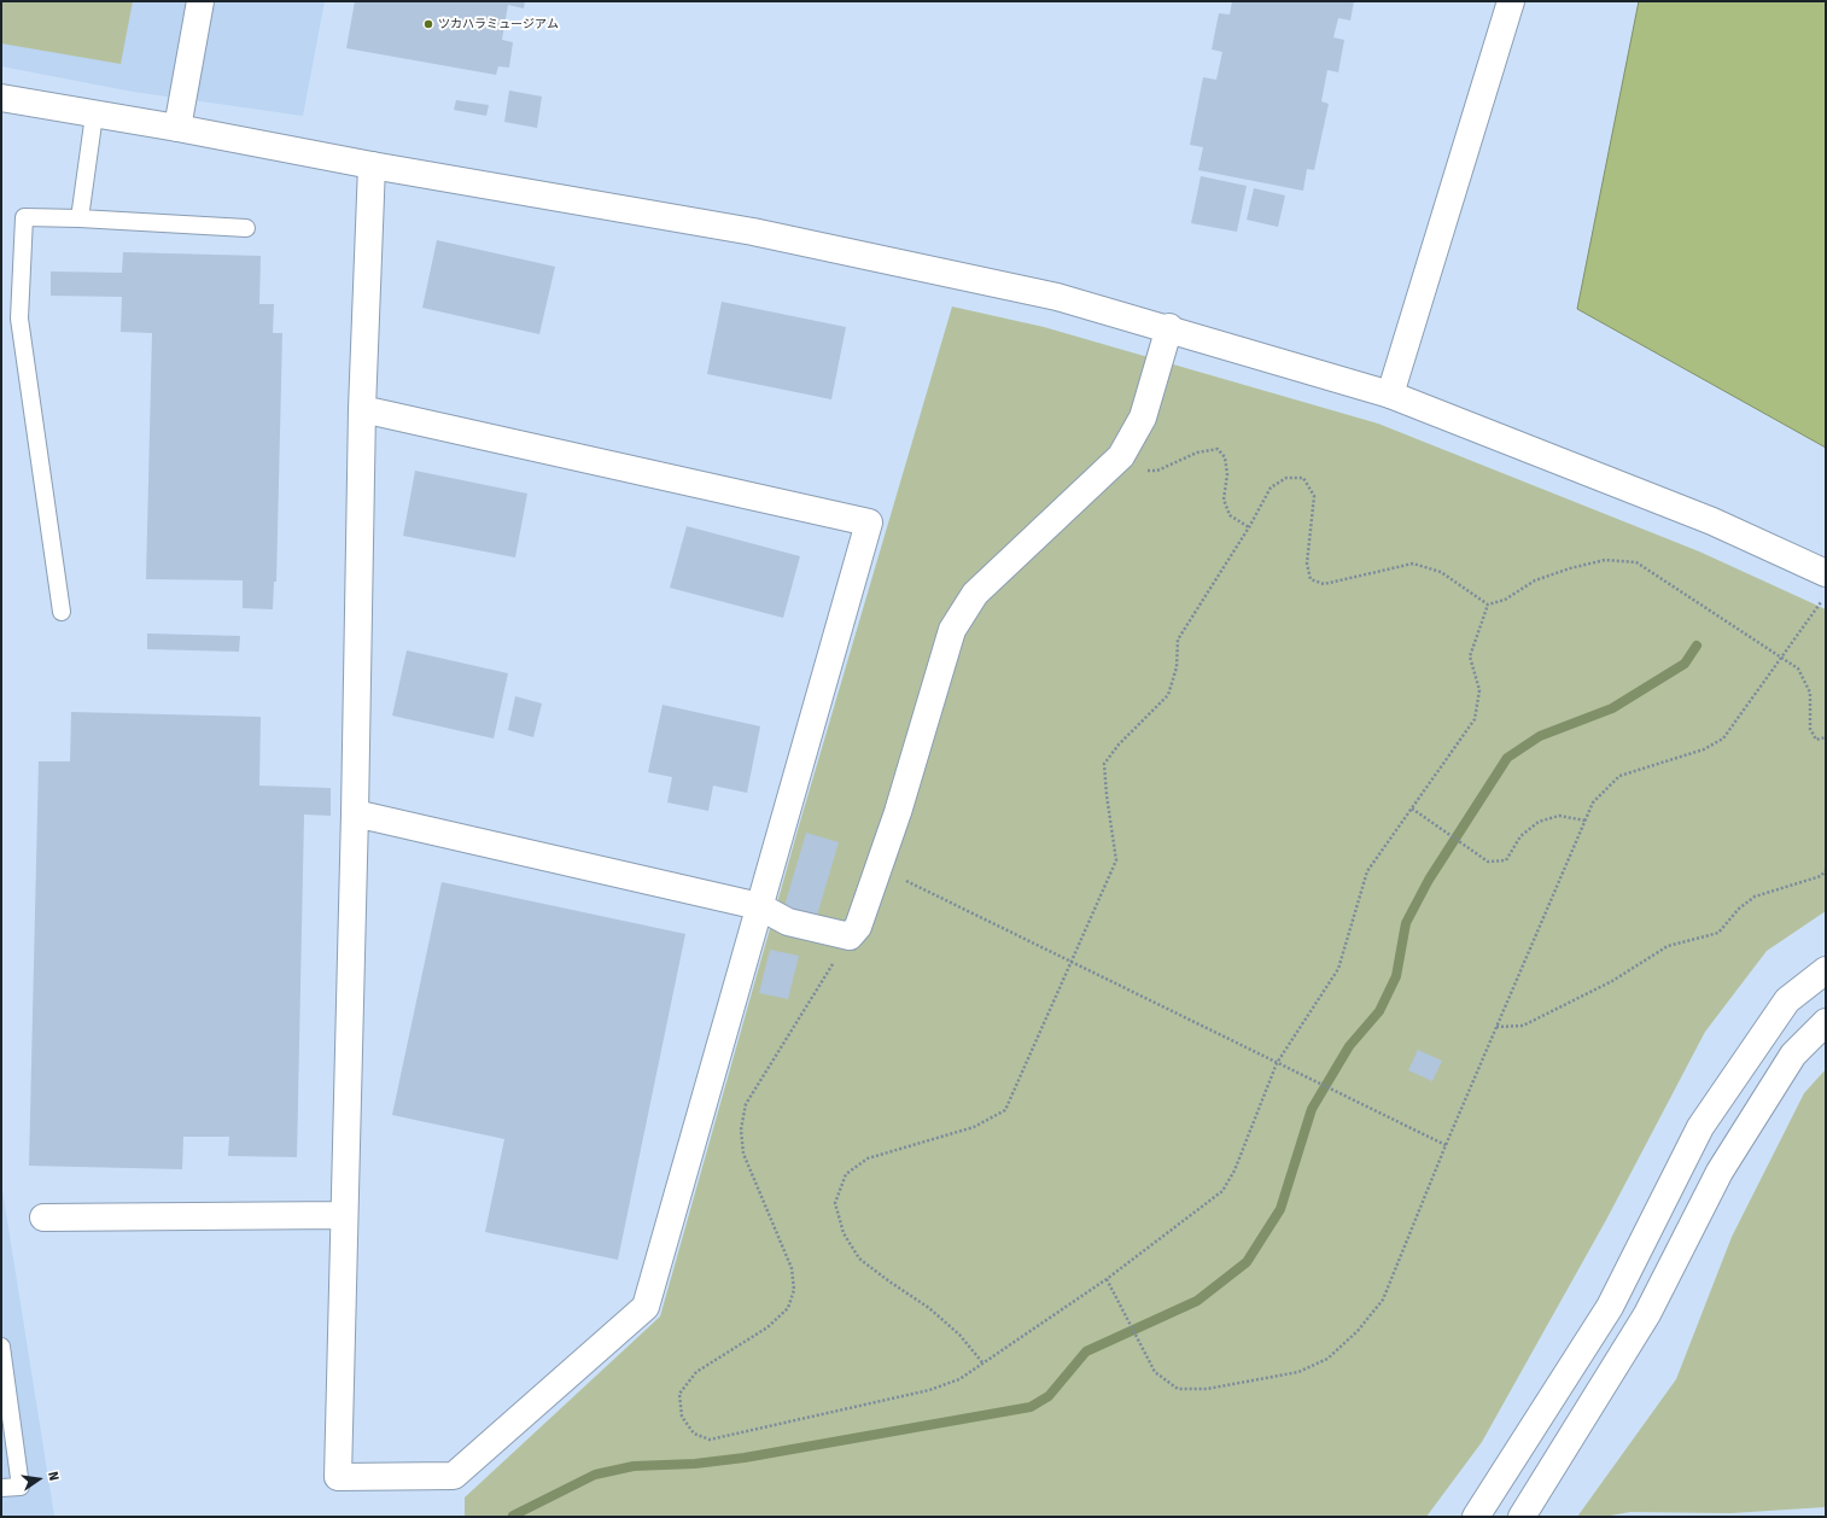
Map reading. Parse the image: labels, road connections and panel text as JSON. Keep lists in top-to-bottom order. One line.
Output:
{"places":["ツカハラミュージアム"],"north":"right"}
